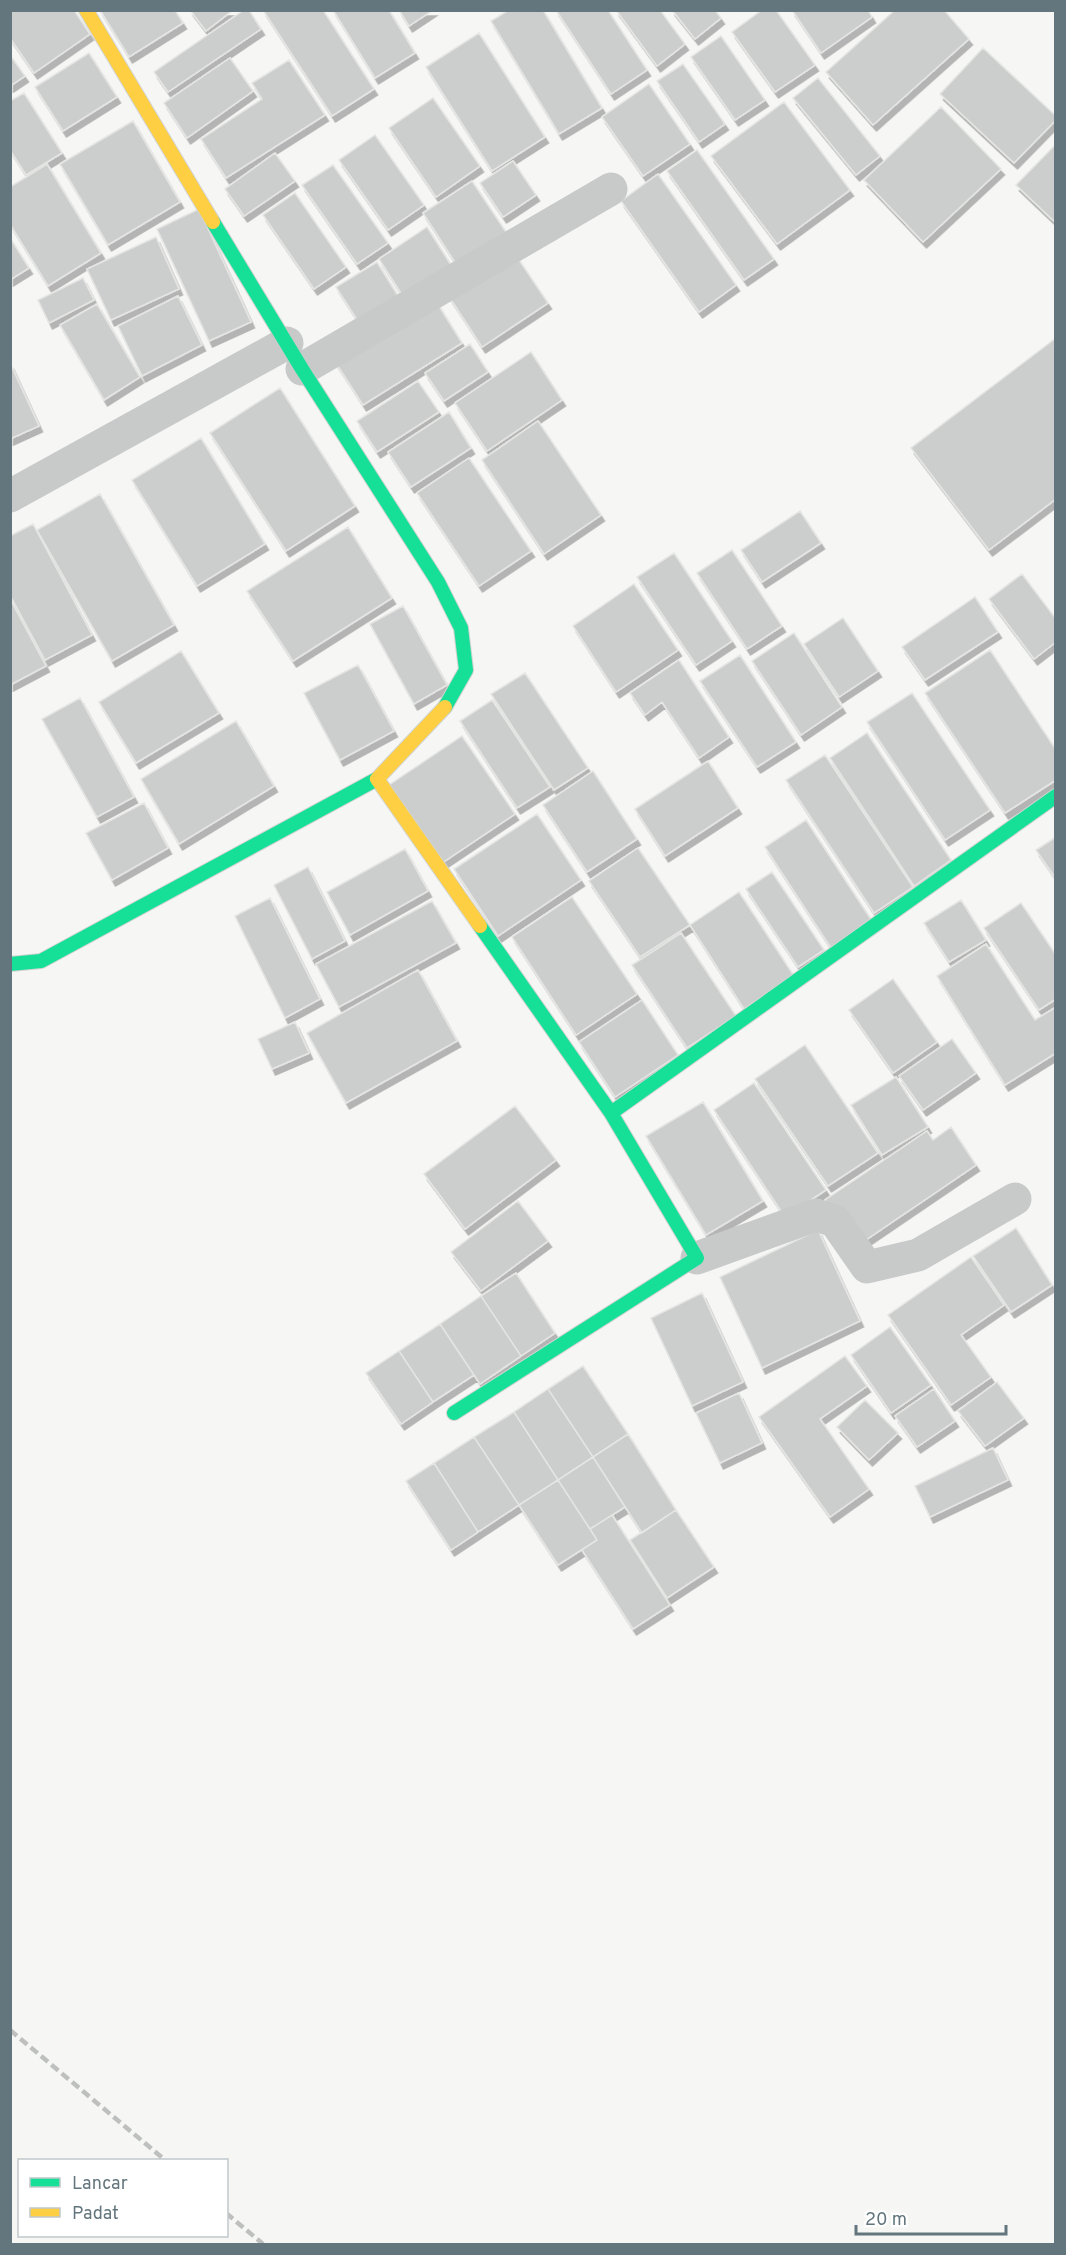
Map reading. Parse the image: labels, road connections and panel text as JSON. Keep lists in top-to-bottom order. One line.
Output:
{"legend":["Lancar","Padat"],"scale_bar":"20 m"}
